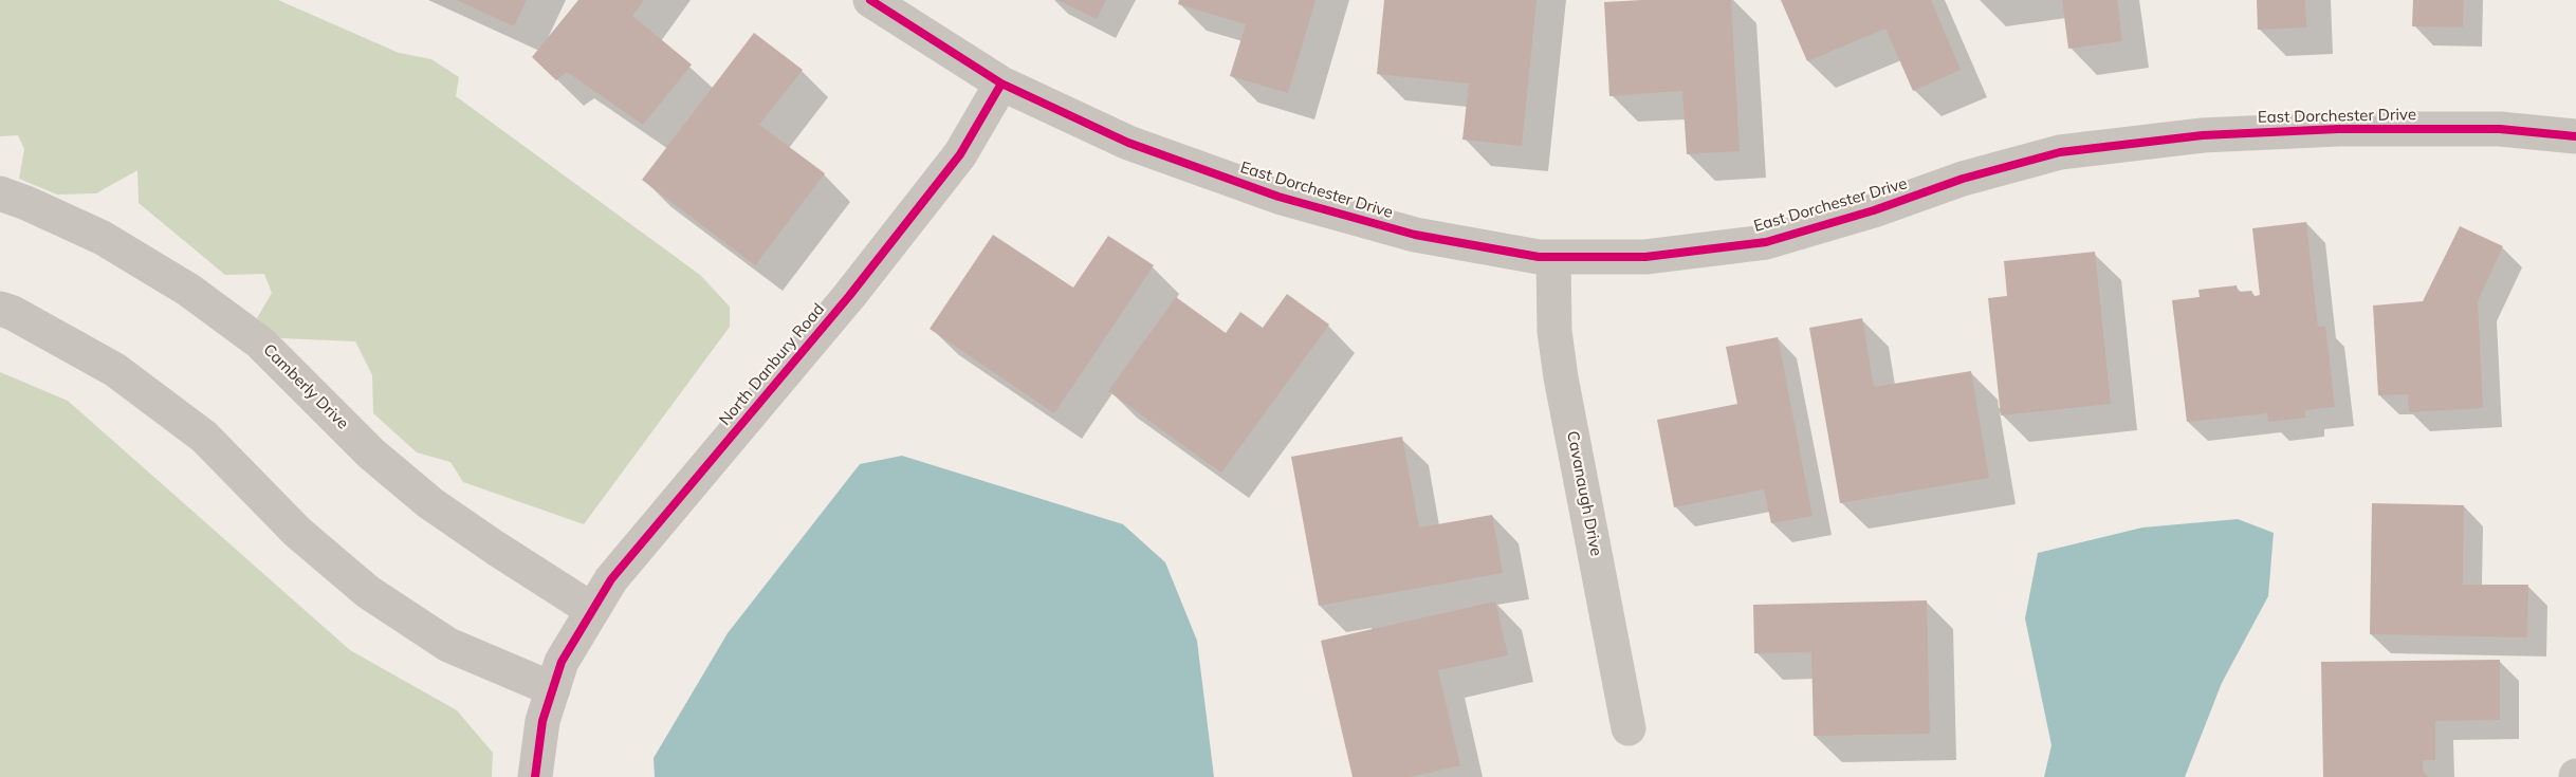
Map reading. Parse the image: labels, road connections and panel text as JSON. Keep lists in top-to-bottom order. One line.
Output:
{"streets":{"street":["East Dorchester Drive","North Danbury Road","Camberly Drive","Cavanaugh Drive"]},"crossings":[["East Dorchester Drive","North Danbury Road"],["East Dorchester Drive","Cavanaugh Drive"],["North Danbury Road","Camberly Drive"]]}
